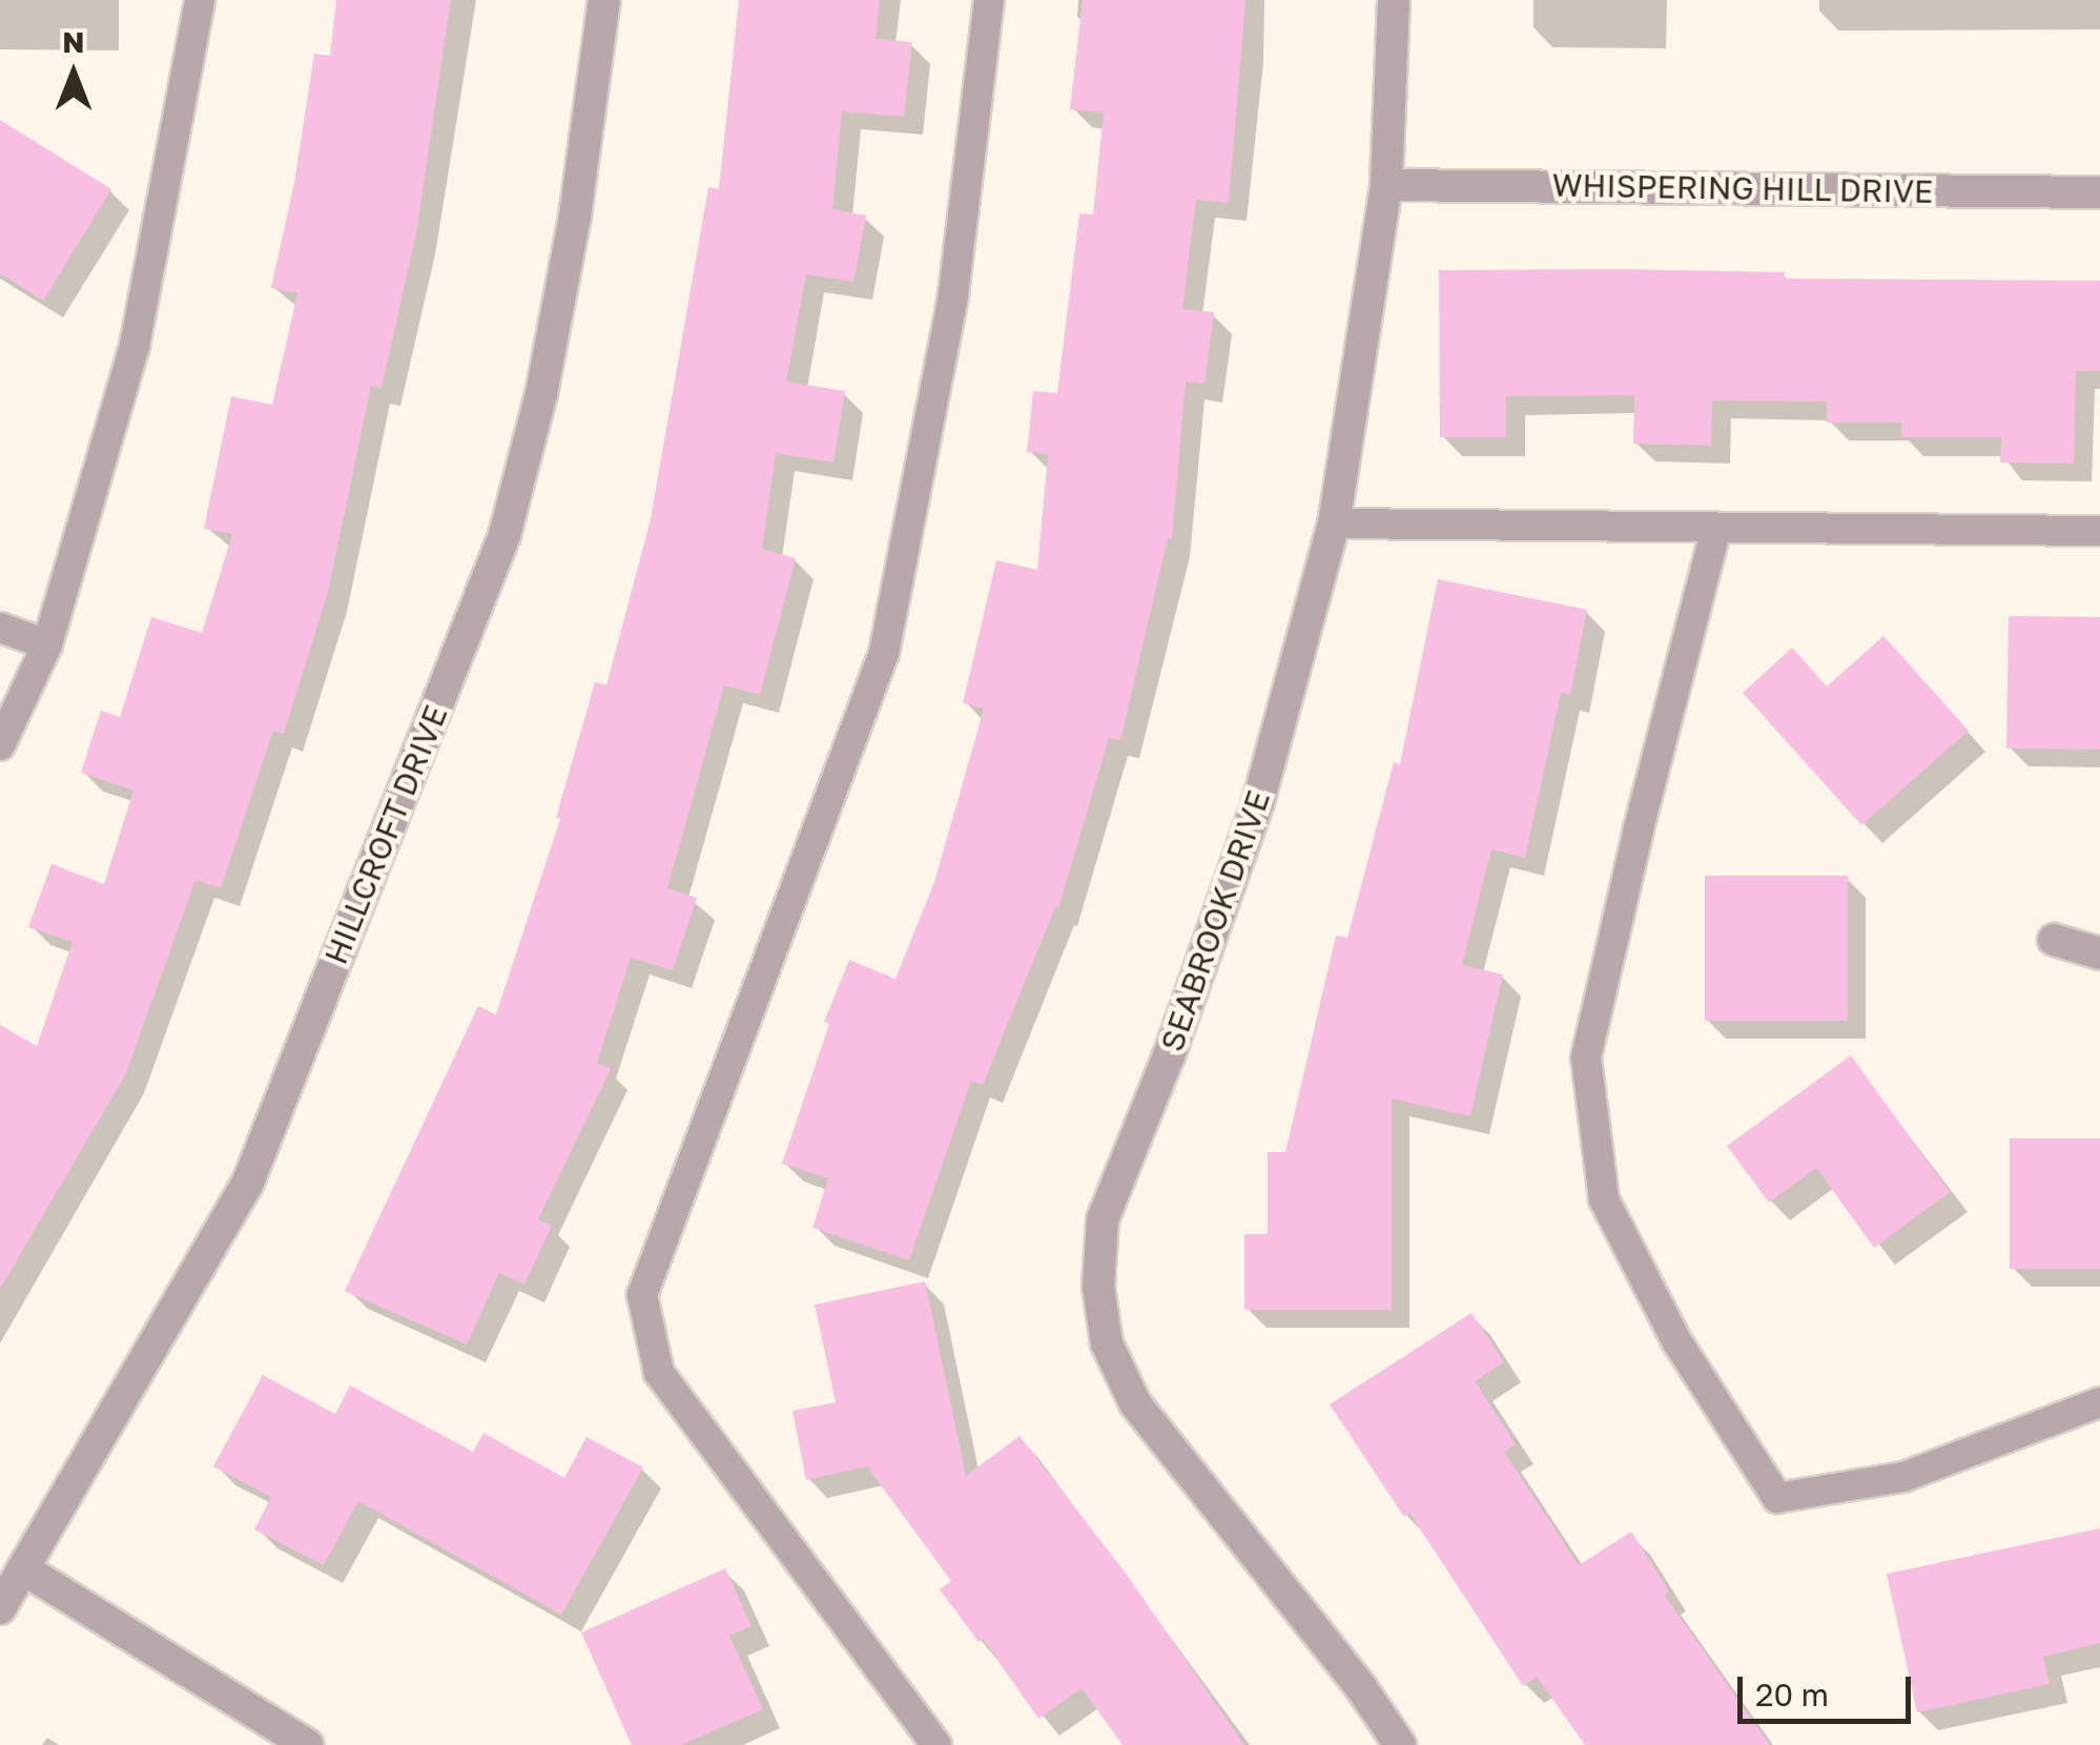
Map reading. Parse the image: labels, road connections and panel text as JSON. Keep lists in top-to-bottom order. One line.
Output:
{"streets":{"street":["WHISPERING HILL DRIVE","HILLCROFT DRIVE","SEABROOK DRIVE"]},"crossings":[["WHISPERING HILL DRIVE","SEABROOK DRIVE"]],"scale_bar":"20 m","north":"top"}
